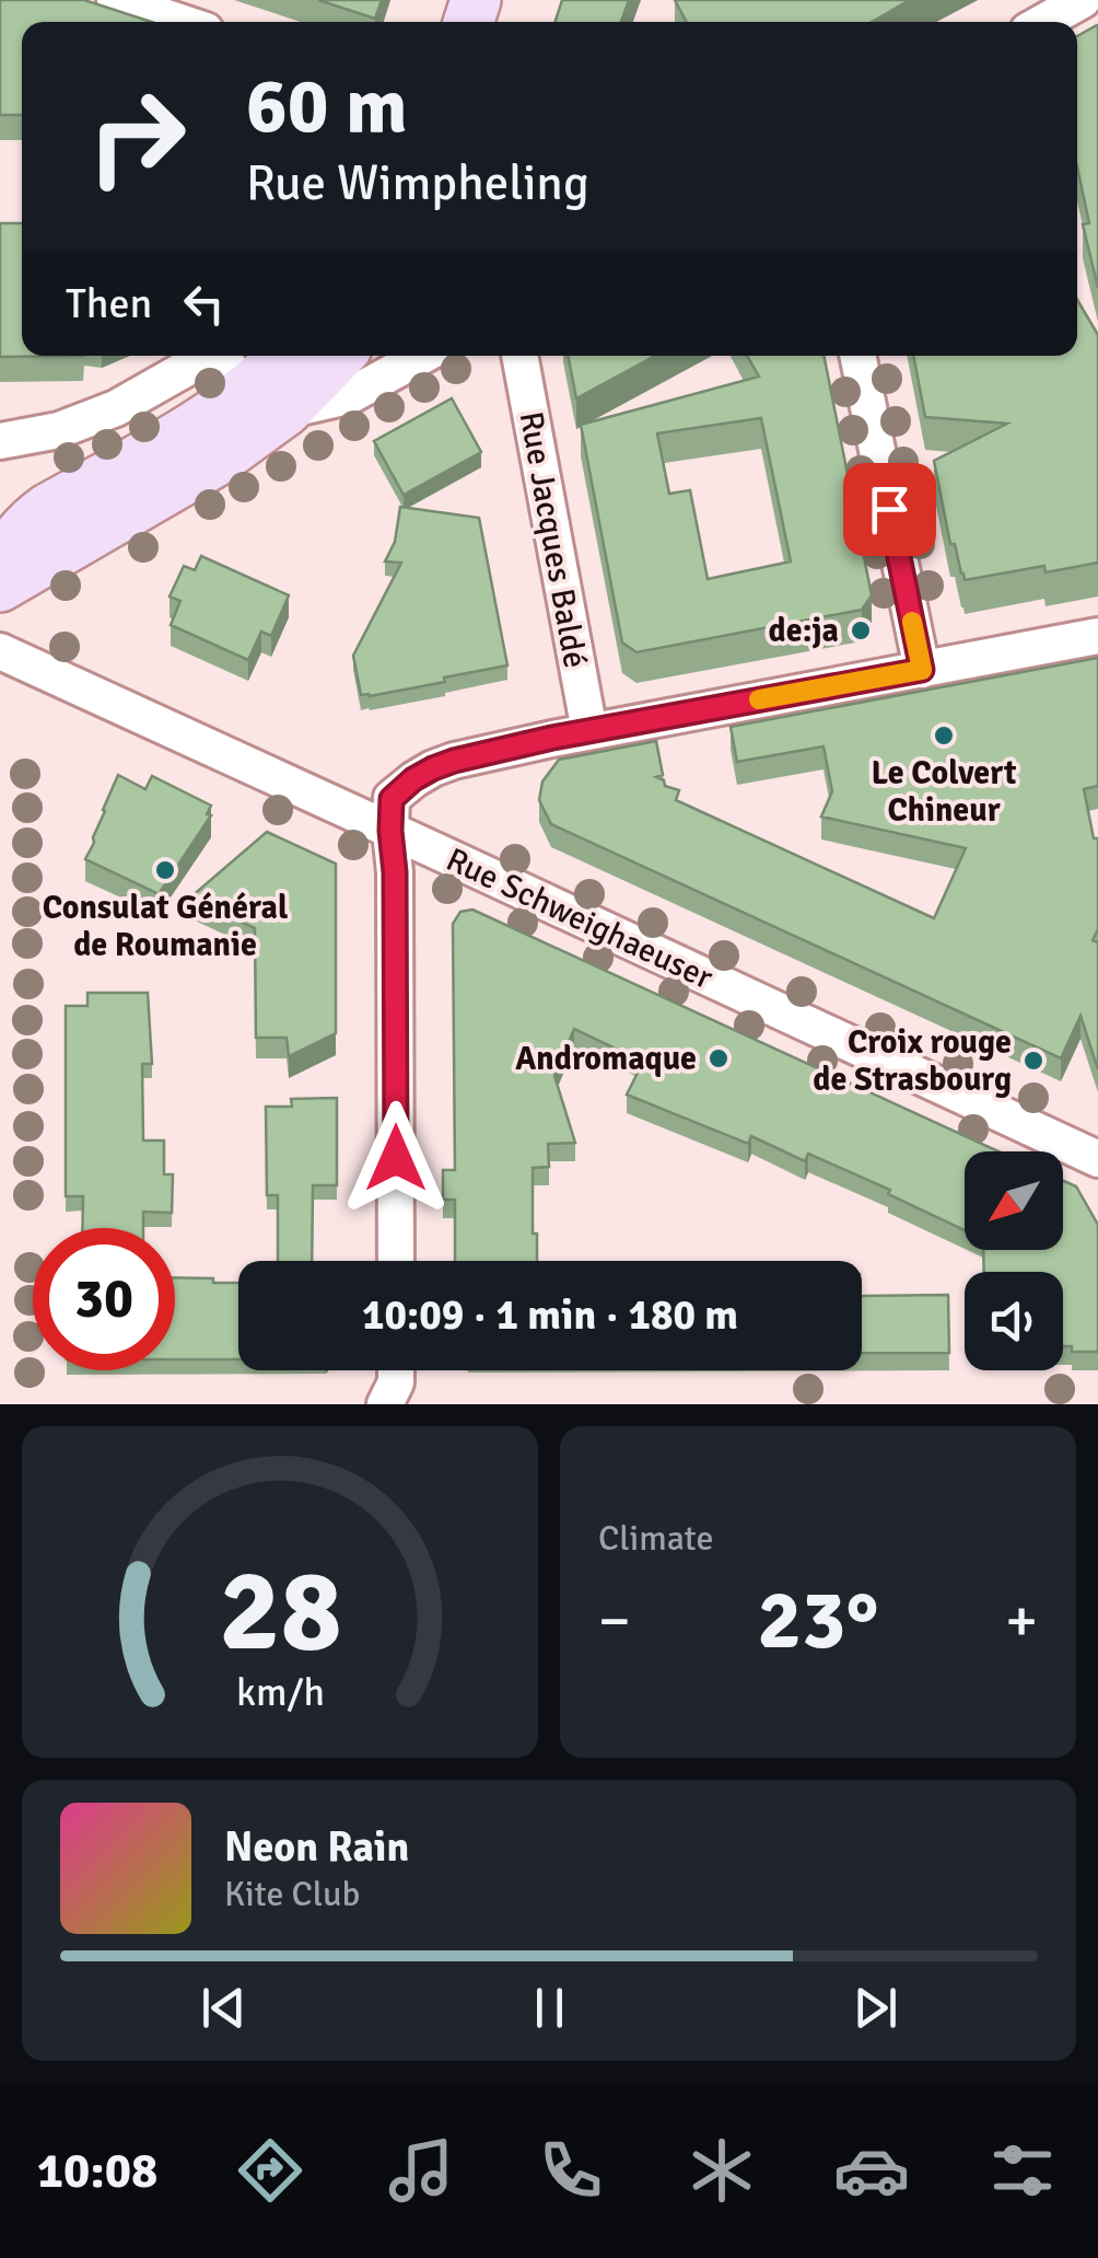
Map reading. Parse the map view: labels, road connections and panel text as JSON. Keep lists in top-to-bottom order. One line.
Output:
{"streets":{"street":["Rue Jacques Baldé","Rue Schweighaeuser"]},"places":["de:ja","Le Colvert Chineur","Consulat Général de Roumanie","Andromaque","Croix rouge de Strasbourg"],"north":"bottom left","page":{"turn":["60 m","Rue Wimpheling"],"then":"Then","limit":"30","trip":"10:09 · 1 min · 180 m","tile":"Climate","heat":["−","23°","+"],"song":["Neon Rain","Kite Club"],"tabs":"10:08","gauge":["28","km/h"]}}
